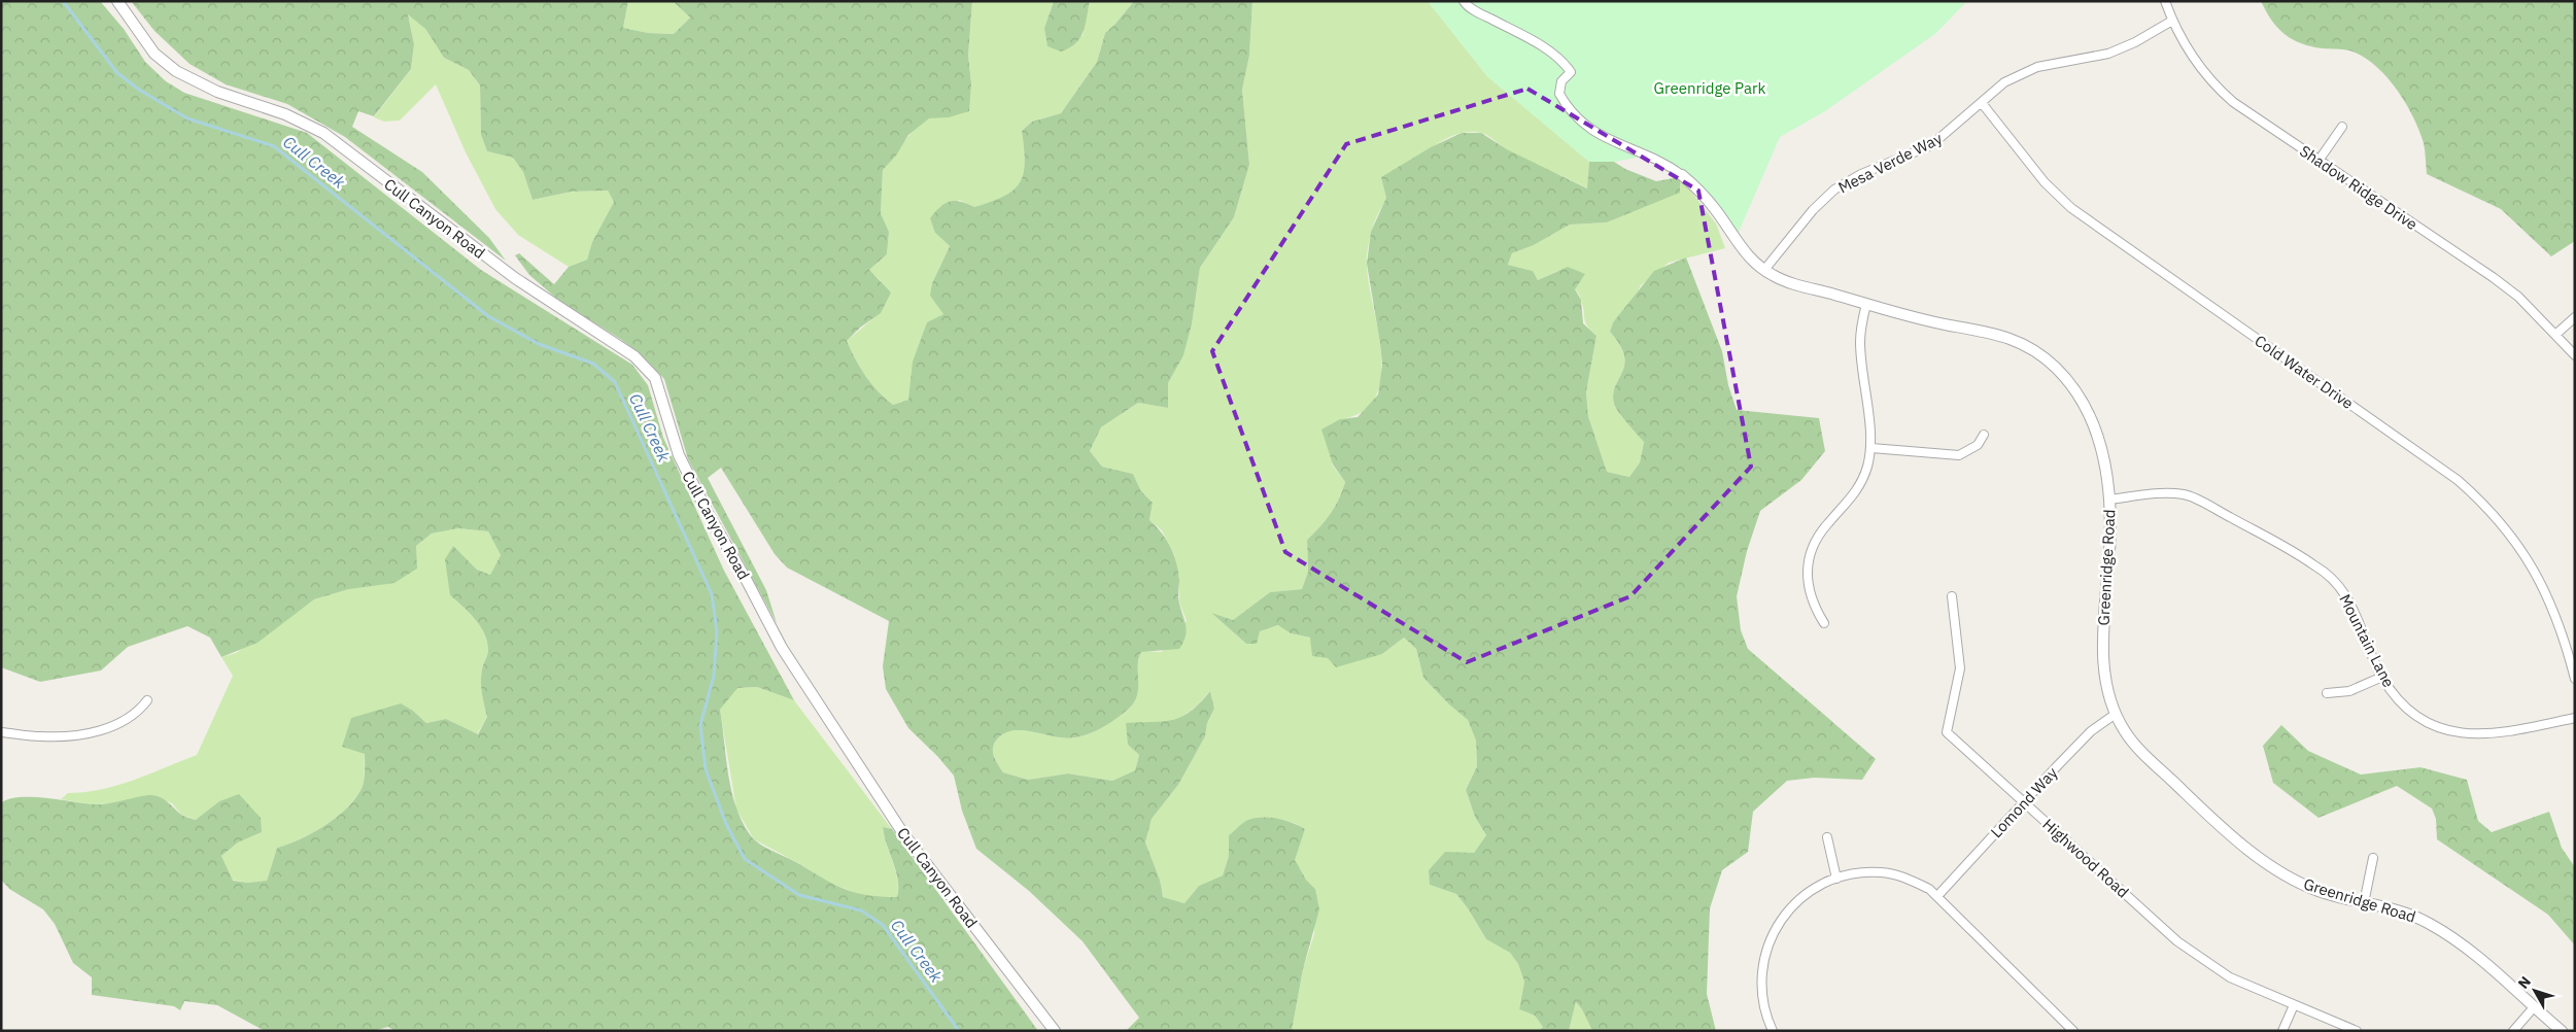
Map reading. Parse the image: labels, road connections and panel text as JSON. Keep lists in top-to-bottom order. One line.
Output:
{"streets":{"street":["Mesa Verde Way","Shadow Ridge Drive","Cull Canyon Road","Cold Water Drive","Greenridge Road","Mountain Lane","Lomond Way","Highwood Road"]},"crossings":[["Mesa Verde Way","Shadow Ridge Drive"],["Mesa Verde Way","Cold Water Drive"],["Mesa Verde Way","Greenridge Road"],["Greenridge Road","Mountain Lane"],["Greenridge Road","Lomond Way"],["Lomond Way","Highwood Road"]],"water":["Cull Creek"],"parks":["Greenridge Park"],"north":"top left"}
